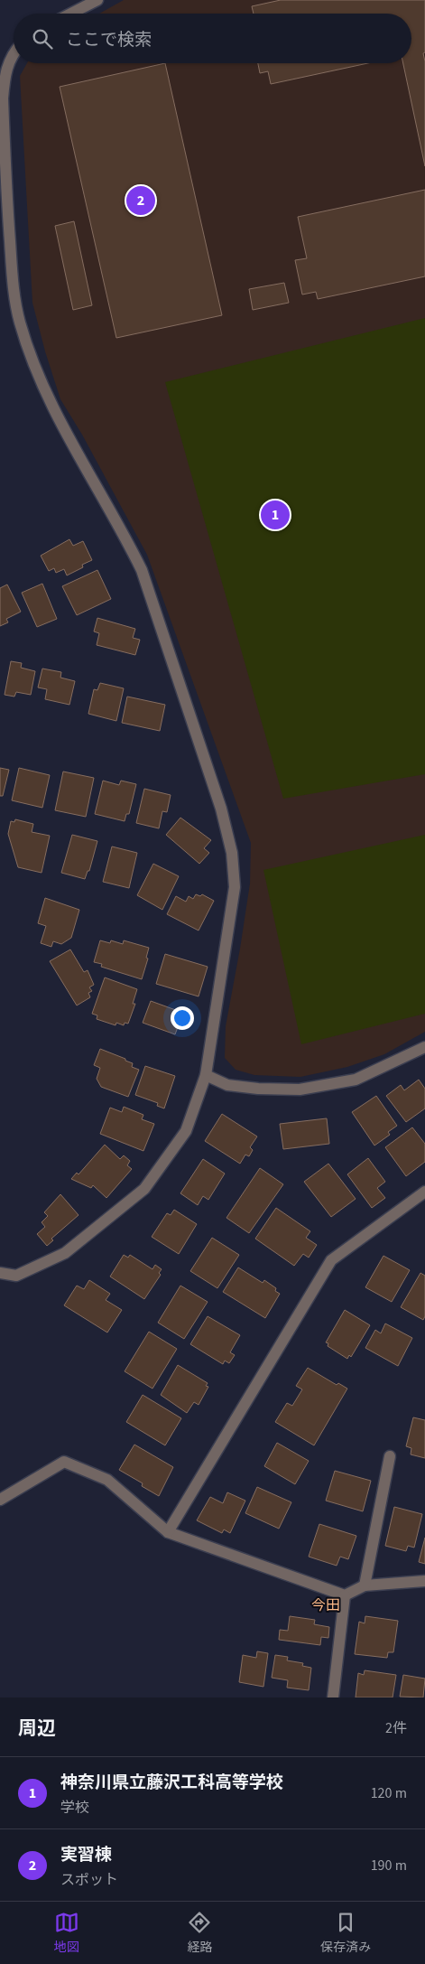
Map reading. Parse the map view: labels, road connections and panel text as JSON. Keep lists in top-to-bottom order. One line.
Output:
{"districts":["今田"],"page":{"search":"ここで検索","pins":["2","1"],"heading":["周辺","2件"],"list":[{"mark":"1","name":"神奈川県立藤沢工科高等学校","note":"学校","value":"120 m"},{"mark":"2","name":"実習棟","note":"スポット","value":"190 m"}],"nav":["地図","経路","保存済み"]}}
